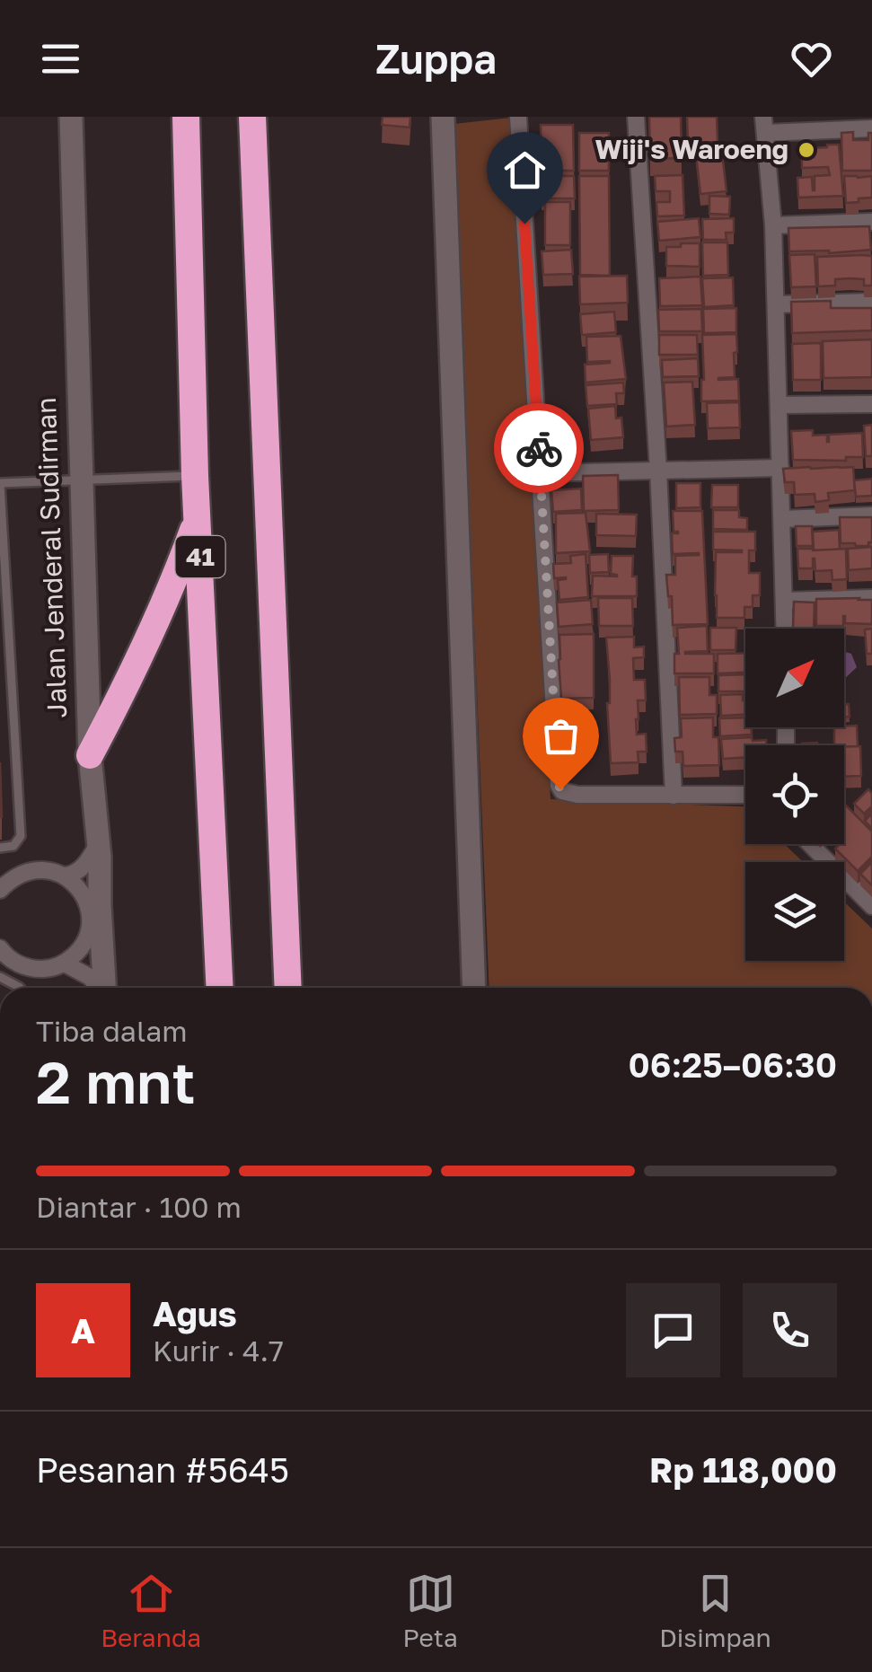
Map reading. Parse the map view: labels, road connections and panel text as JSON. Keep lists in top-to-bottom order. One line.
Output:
{"streets":{"highway":["41"],"street":["Jalan Jenderal Sudirman"]},"places":["Wiji's Waroeng"],"north":"top right","page":{"header":"Zuppa","heading":["2 mnt","Tiba dalam","06:25–06:30"],"panel":["Agus","Kurir · 4.7","Pesanan #5645","Rp 118,000"],"bar":"Diantar · 100 m","round":"A","tabs":["Beranda","Peta","Disimpan"]}}
